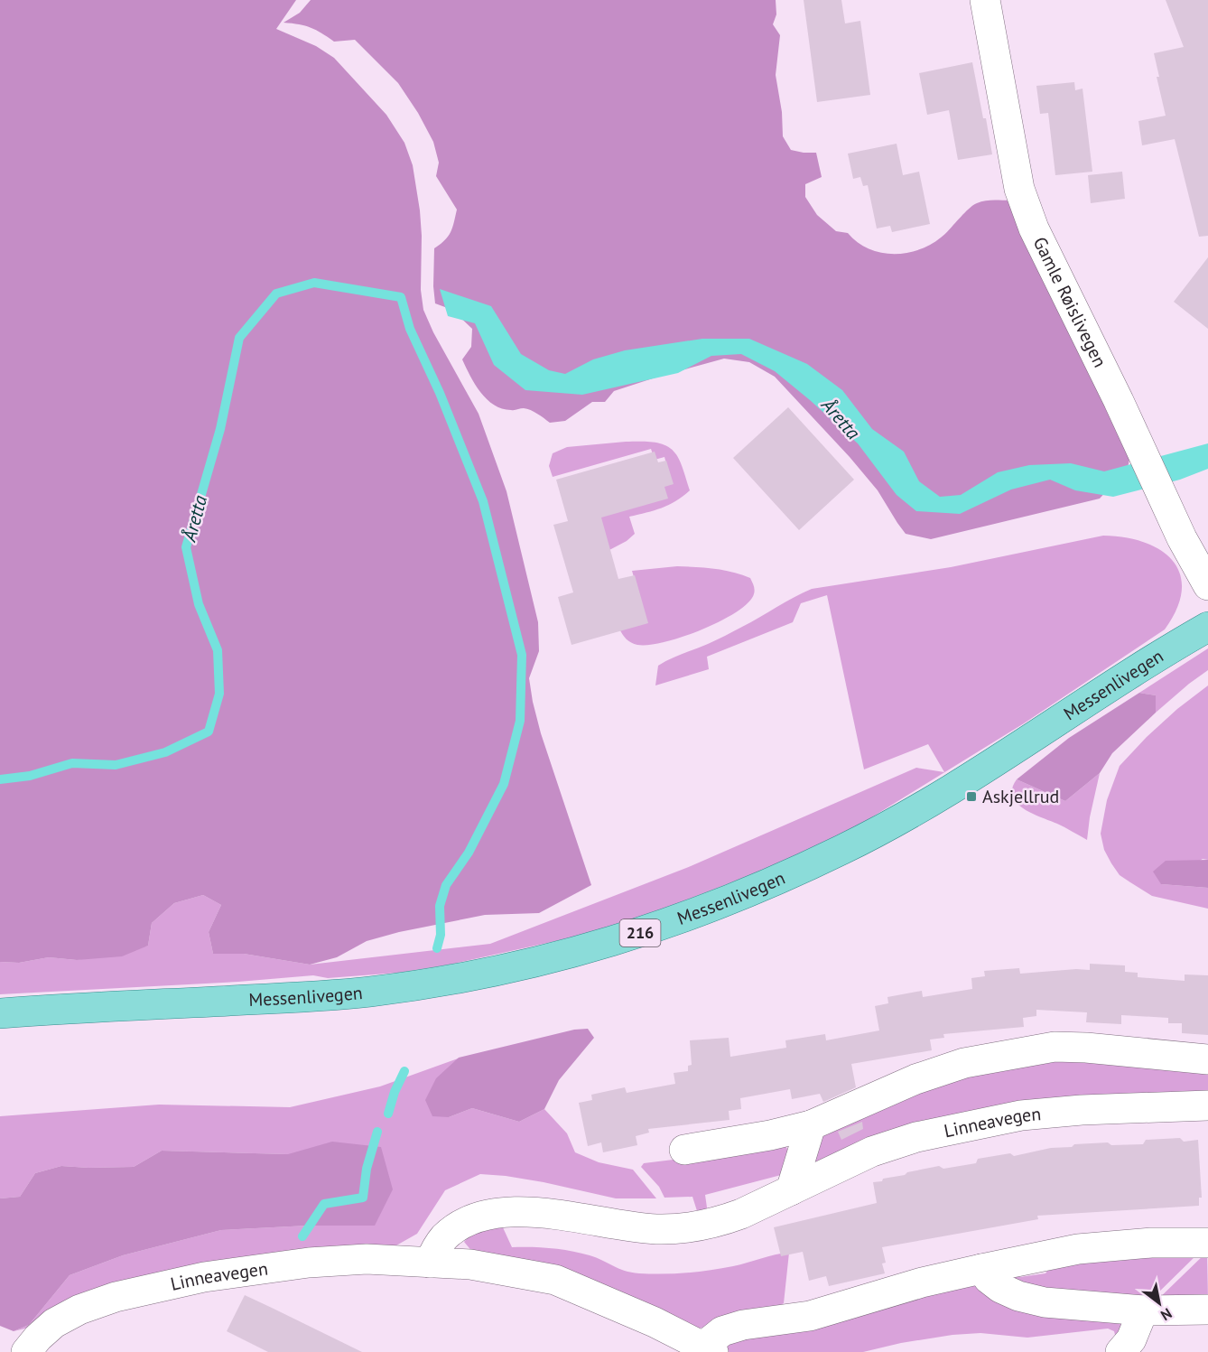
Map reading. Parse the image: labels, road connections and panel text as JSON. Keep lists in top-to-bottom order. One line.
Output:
{"streets":{"main road":["Messenlivegen","216"],"street":["Gamle Røislivegen","Linneavegen"]},"water":["Åretta"],"places":{"transit":["Askjellrud"]},"north":"bottom right"}
